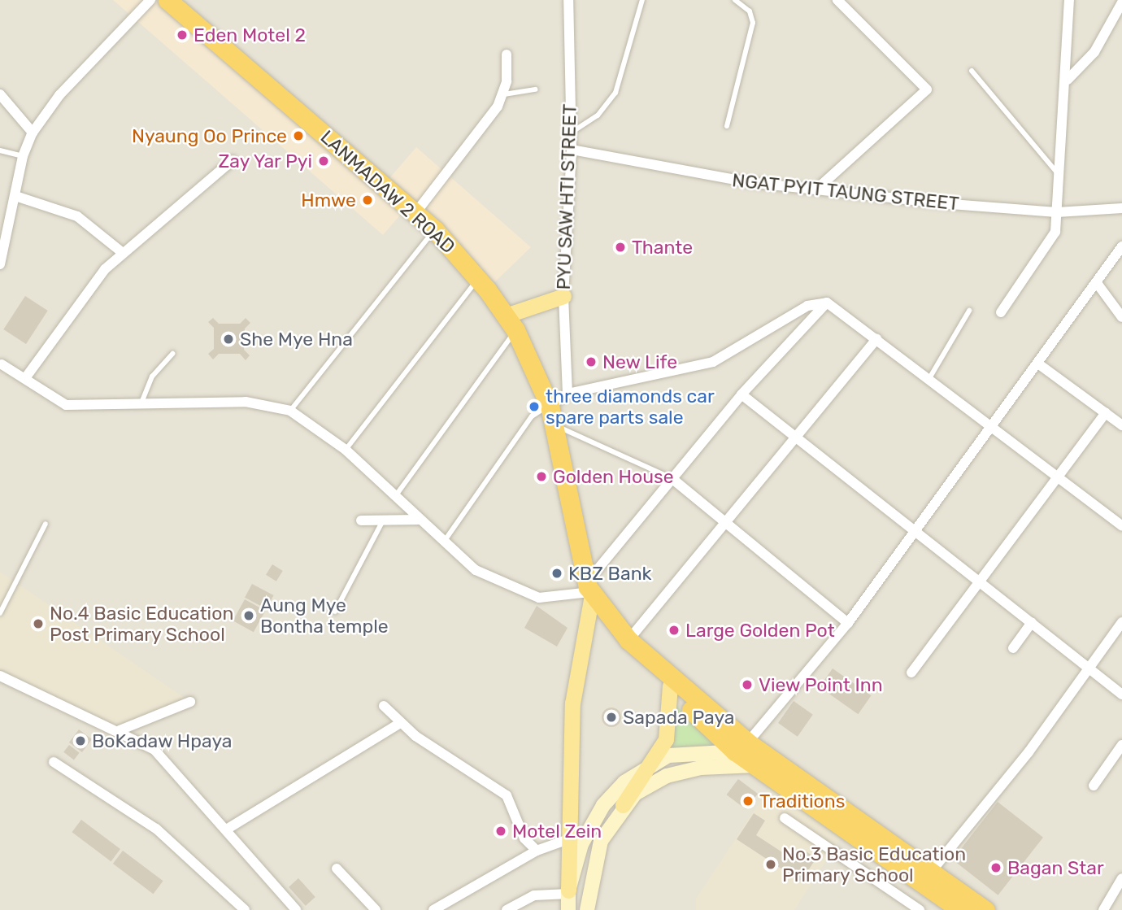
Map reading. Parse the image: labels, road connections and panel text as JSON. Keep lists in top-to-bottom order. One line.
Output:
{"streets":{"highway":["LANMADAW 2 ROAD"],"street":["NGAT PYIT TAUNG STREET","PYU SAW HTI STREET"]},"crossings":[["NGAT PYIT TAUNG STREET","PYU SAW HTI STREET"]],"places":["Eden Motel 2","Nyaung Oo Prince","Zay Yar Pyi","Hmwe","Thante","She Mye Hna","New Life","three diamonds car spare parts sale","Golden House","KBZ Bank","Aung Mye Bontha temple","No.4 Basic Education Post Primary School","Large Golden Pot","View Point Inn","Sapada Paya","BoKadaw Hpaya","Traditions","Motel Zein","No.3 Basic Education Primary School","Bagan Star"]}
